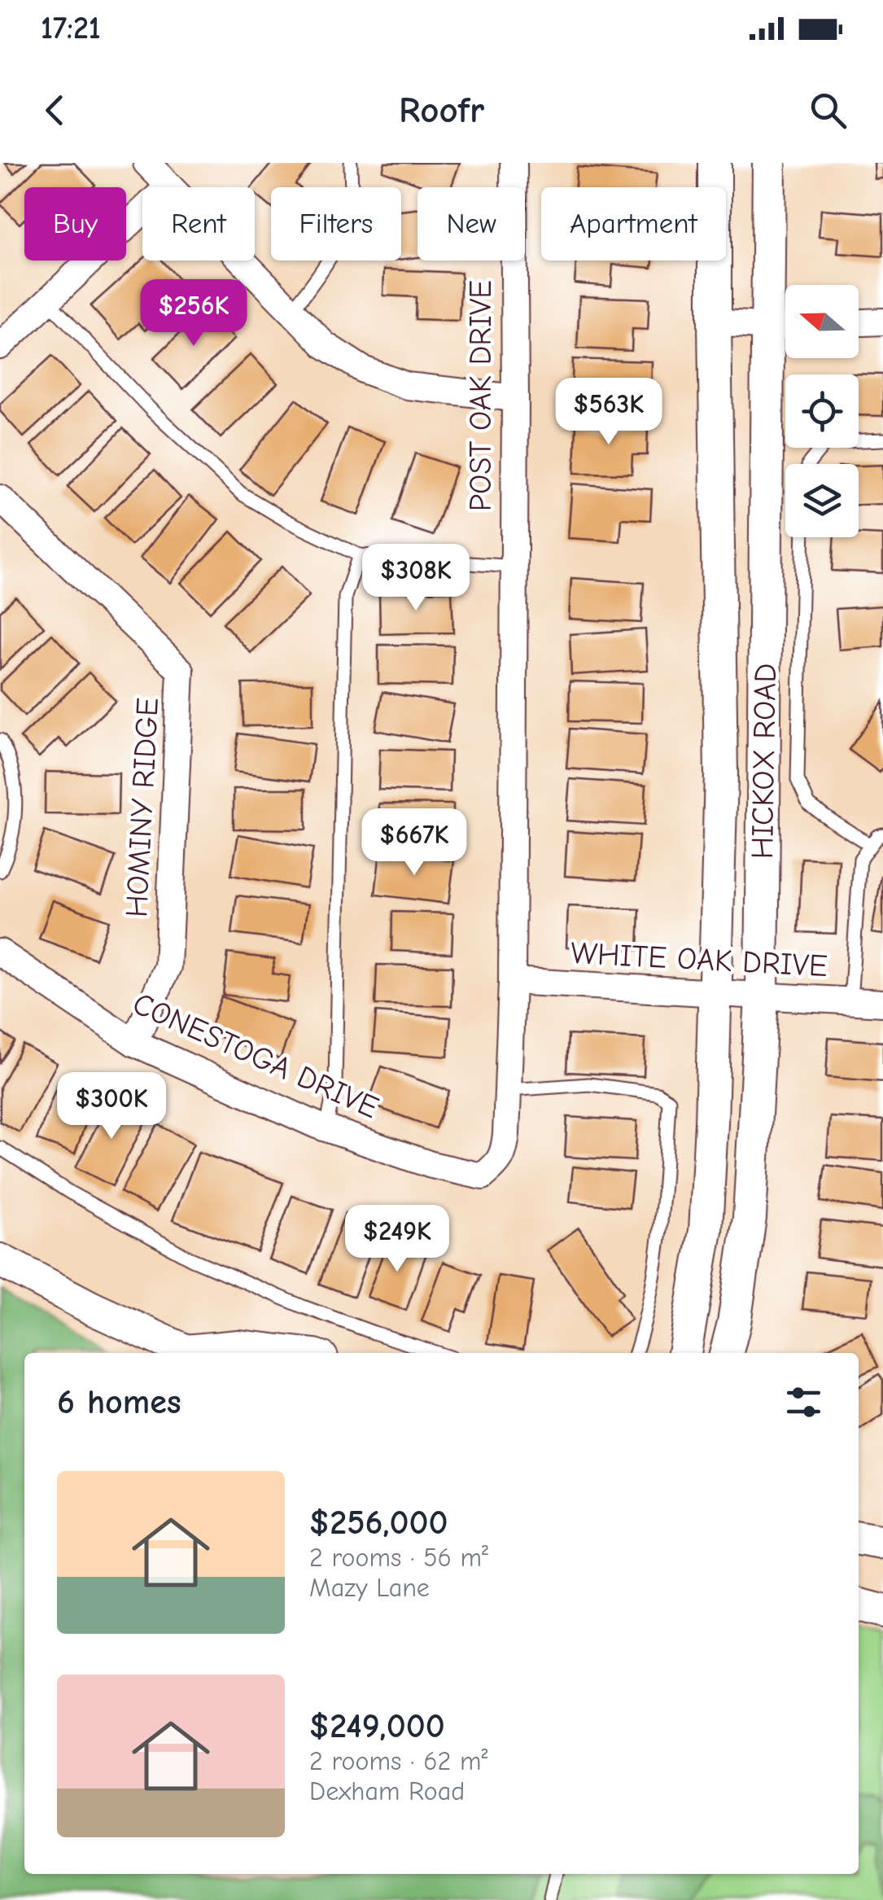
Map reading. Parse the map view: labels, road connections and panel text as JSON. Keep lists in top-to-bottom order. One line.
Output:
{"streets":{"street":["POST OAK DRIVE","HICKOX ROAD","HOMINY RIDGE","WHITE OAK DRIVE","CONESTOGA DRIVE"]},"crossings":[["POST OAK DRIVE","WHITE OAK DRIVE"],["POST OAK DRIVE","CONESTOGA DRIVE"],["HICKOX ROAD","WHITE OAK DRIVE"],["HOMINY RIDGE","CONESTOGA DRIVE"]],"north":"left","page":{"status":"17:21","header":"Roofr","chip":["Buy","Rent","Filters","New","Apartment"],"price":["$256K","$563K","$308K","$667K","$300K","$249K"],"heading":"6 homes","list":[{"name":"$256,000","note":"2 rooms · 56 m² · Mazy Lane"},{"name":"$249,000","note":"2 rooms · 62 m² · Dexham Road"}]}}
